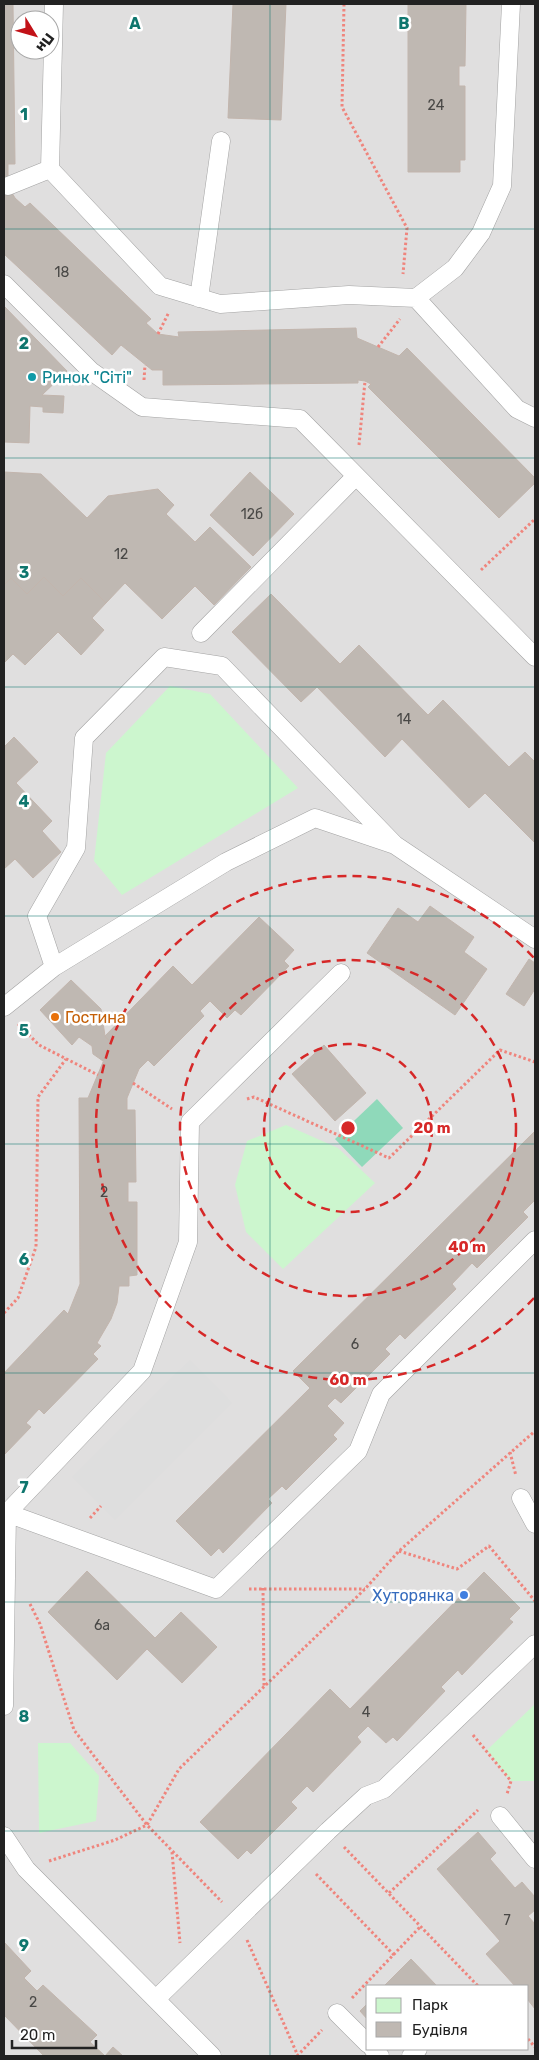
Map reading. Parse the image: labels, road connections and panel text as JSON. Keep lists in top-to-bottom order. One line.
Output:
{"places":["Ринок \"Сіті\"","Гостина","Хуторянка"],"house_numbers":["24","18","12б","12","14","2","6","6а","4","7","2"],"legend":["Парк","Будівля"],"scale_bar":"20 m","north":"bottom right","grid":{"columns":["A","B"],"rows":["1","2","3","4","5","6","7","8","9"]},"rings":["20 m","40 m","60 m"]}
